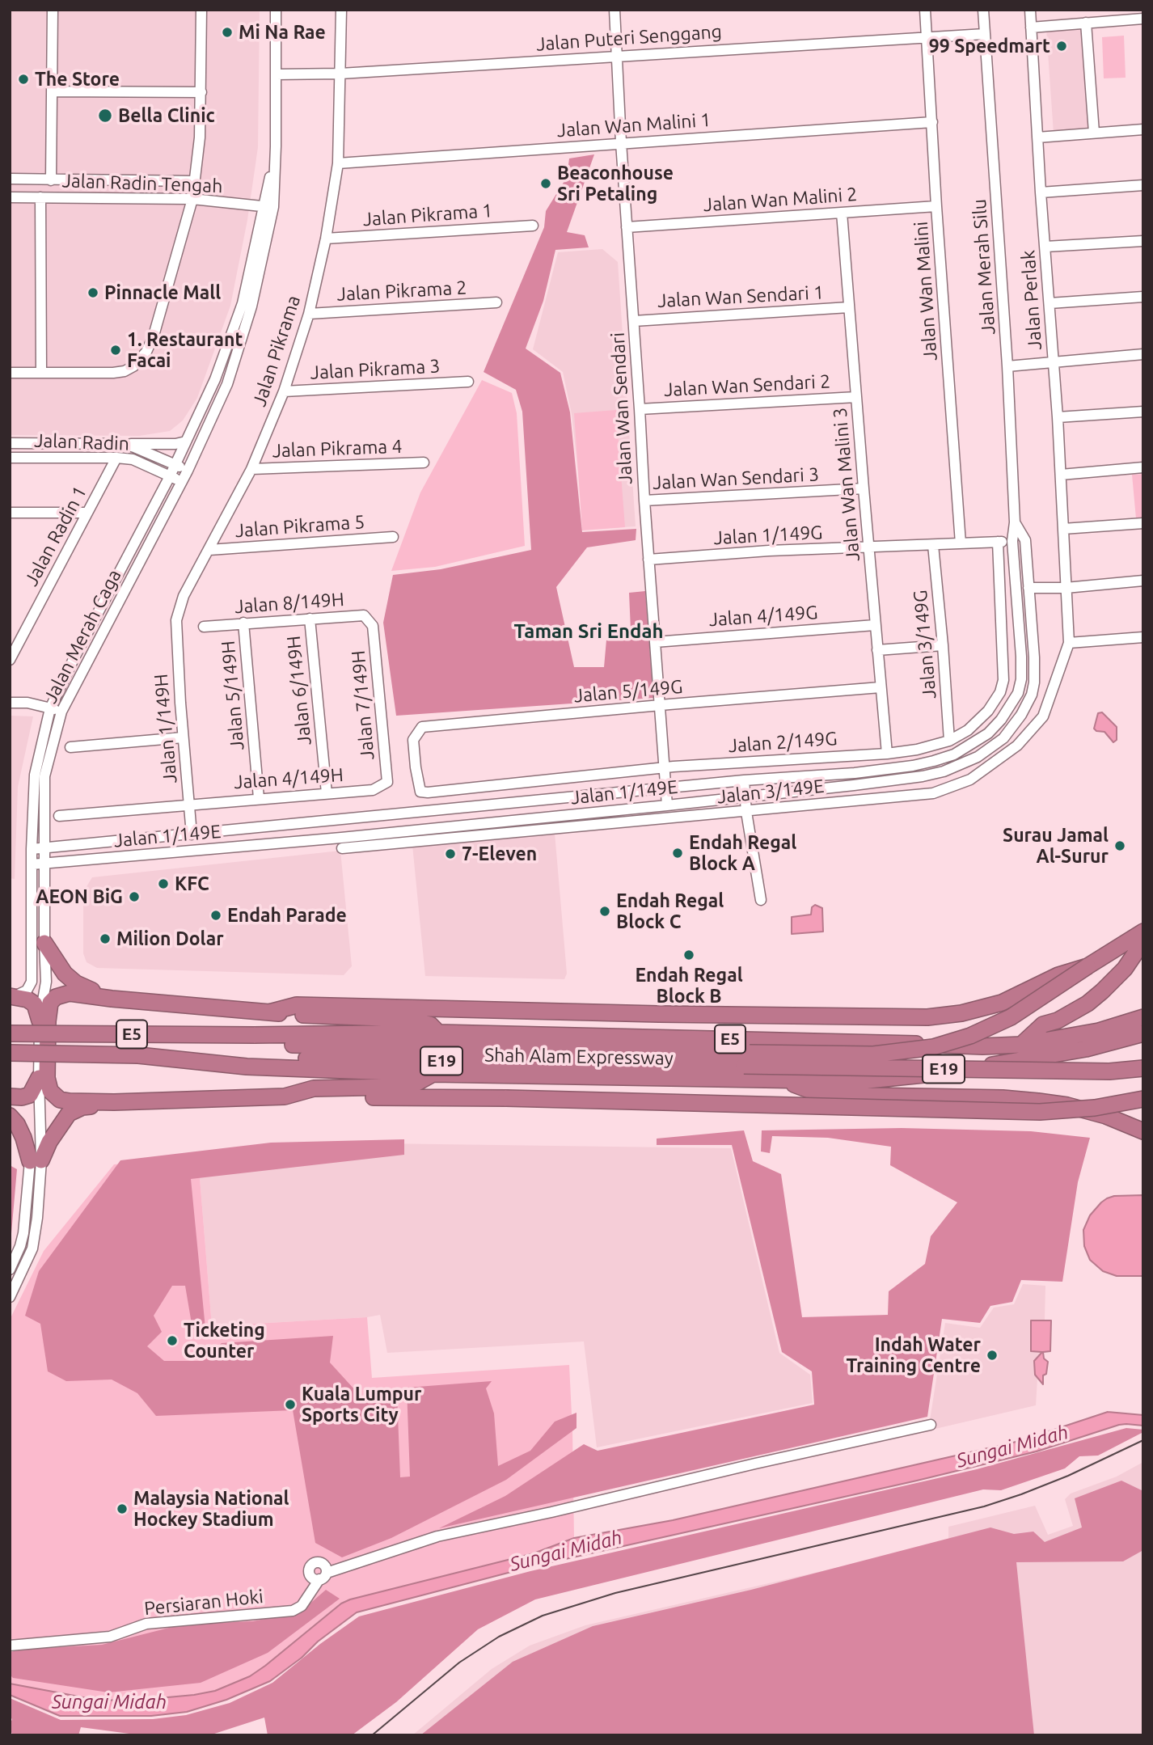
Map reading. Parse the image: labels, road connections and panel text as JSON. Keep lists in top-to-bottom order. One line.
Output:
{"streets":{"highway":["E5","Shah Alam Expressway","E19"],"street":["Jalan Puteri Senggang","Jalan Wan Malini 1","Jalan Radin Tengah","Jalan Wan Malini 2","Jalan Pikrama 1","Jalan Merah Silu","Jalan Pikrama 2","Jalan Wan Malini","Jalan Wan Sendari 1","Jalan Perlak","Jalan Pikrama","Jalan Pikrama 3","Jalan Wan Sendari 2","Jalan Wan Sendari","Jalan Radin","Jalan Pikrama 4","Jalan Wan Sendari 3","Jalan Wan Malini 3","Jalan Pikrama 5","Jalan 1/149G","Jalan Radin 1","Jalan 8/149H","Jalan 4/149G","Jalan Merah Caga","Jalan 3/149G","Jalan 6/149H","Jalan 5/149G","Jalan 5/149H","Jalan 7/149H","Jalan 1/149H","Jalan 2/149G","Jalan 4/149H","Jalan 3/149E","Jalan 1/149E","Persiaran Hoki"]},"crossings":[["Jalan Puteri Senggang","Jalan Merah Silu"],["Jalan Puteri Senggang","Jalan Wan Malini"],["Jalan Puteri Senggang","Jalan Pikrama"],["Jalan Puteri Senggang","Jalan Wan Sendari"],["Jalan Puteri Senggang","Jalan Merah Caga"],["Jalan Wan Malini 1","Jalan Wan Malini"],["Jalan Wan Malini 1","Jalan Pikrama"],["Jalan Wan Malini 1","Jalan Wan Sendari"],["Jalan Radin Tengah","Jalan Merah Caga"],["Jalan Wan Malini 2","Jalan Wan Malini"],["Jalan Wan Malini 2","Jalan Wan Sendari"],["Jalan Wan Malini 2","Jalan Wan Malini 3"],["Jalan Pikrama 1","Jalan Pikrama"],["Jalan Merah Silu","Jalan 1/149G"],["Jalan Merah Silu","Jalan 1/149E"],["Jalan Pikrama 2","Jalan Pikrama"],["Jalan Wan Malini","Jalan 1/149G"],["Jalan Wan Sendari 1","Jalan Wan Sendari"],["Jalan Wan Sendari 1","Jalan Wan Malini 3"],["Jalan Perlak","Jalan 3/149E"],["Jalan Pikrama","Jalan Pikrama 3"],["Jalan Pikrama","Jalan Pikrama 4"],["Jalan Pikrama","Jalan Pikrama 5"],["Jalan Pikrama","Jalan 1/149H"],["Jalan Wan Sendari 2","Jalan Wan Sendari"],["Jalan Wan Sendari 2","Jalan Wan Malini 3"],["Jalan Wan Sendari","Jalan Wan Sendari 3"],["Jalan Wan Sendari","Jalan 1/149G"],["Jalan Wan Sendari","Jalan 4/149G"],["Jalan Wan Sendari","Jalan 5/149G"],["Jalan Wan Sendari","Jalan 2/149G"],["Jalan Wan Sendari","Jalan 1/149E"],["Jalan Radin","Jalan Radin 1"],["Jalan Radin","Jalan Merah Caga"],["Jalan Wan Sendari 3","Jalan Wan Malini 3"],["Jalan Wan Malini 3","Jalan 1/149G"],["Jalan Wan Malini 3","Jalan 4/149G"],["Jalan Wan Malini 3","Jalan 5/149G"],["Jalan Wan Malini 3","Jalan 2/149G"],["Jalan 1/149G","Jalan 3/149G"],["Jalan 1/149G","Jalan 2/149G"],["Jalan 1/149G","Jalan 1/149E"],["Jalan 8/149H","Jalan 6/149H"],["Jalan 8/149H","Jalan 5/149H"],["Jalan 8/149H","Jalan 7/149H"],["Jalan Merah Caga","Jalan 1/149E"],["Jalan 3/149G","Jalan 2/149G"],["Jalan 6/149H","Jalan 4/149H"],["Jalan 5/149G","Jalan 2/149G"],["Jalan 5/149H","Jalan 4/149H"],["Jalan 7/149H","Jalan 4/149H"],["Jalan 1/149H","Jalan 4/149H"],["Jalan 1/149H","Jalan 1/149E"],["E5","Shah Alam Expressway"],["E5","E19"],["Shah Alam Expressway","E19"]],"districts":["Taman Sri Endah"],"water":["Sungai Midah"],"places":["Mi Na Rae","99 Speedmart","The Store","Bella Clinic","Beaconhouse Sri Petaling","Pinnacle Mall","1. Restaurant Facai","Surau Jamal Al-Surur","Endah Regal Block A","7-Eleven","KFC","AEON BiG","Endah Regal Block C","Endah Parade","Milion Dolar","Endah Regal Block B","Ticketing Counter","Indah Water Training Centre","Kuala Lumpur Sports City","Malaysia National Hockey Stadium"]}
